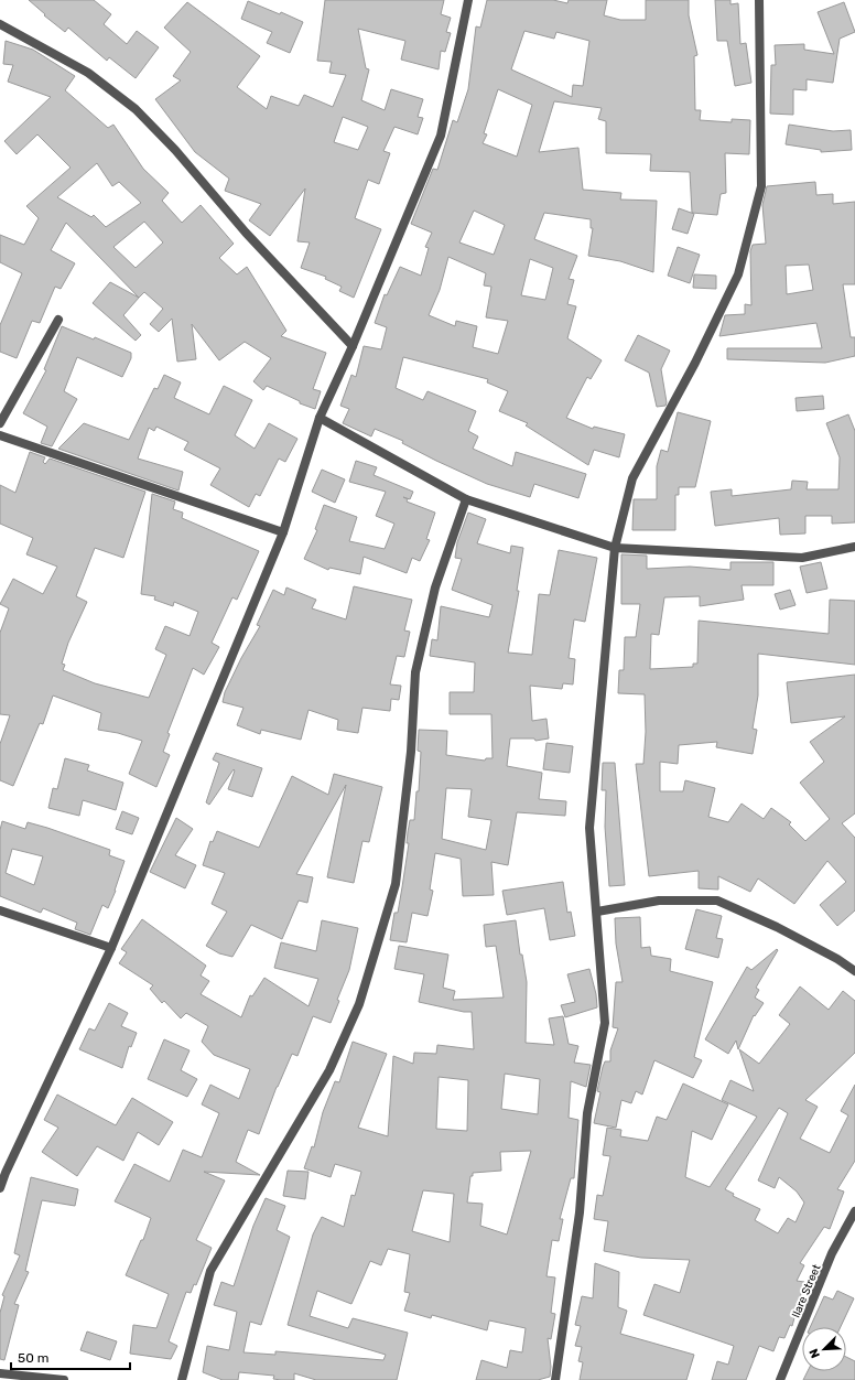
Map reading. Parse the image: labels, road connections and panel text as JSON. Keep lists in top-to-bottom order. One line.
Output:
{"streets":{"street":["Ilare Street"]},"scale_bar":"50 m","north":"bottom left"}
